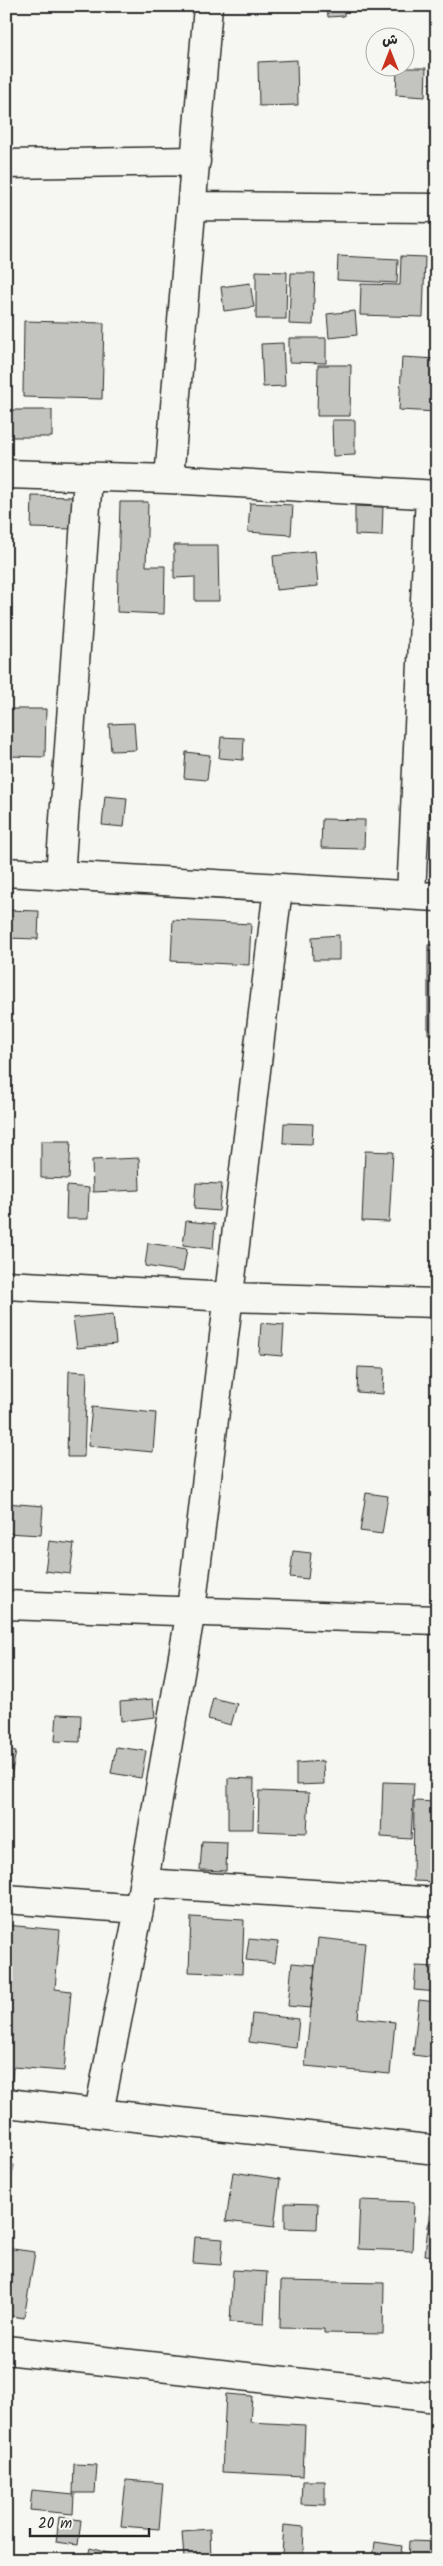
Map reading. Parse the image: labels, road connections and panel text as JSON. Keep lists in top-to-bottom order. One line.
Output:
{"scale_bar":"20 m","north":"top"}
